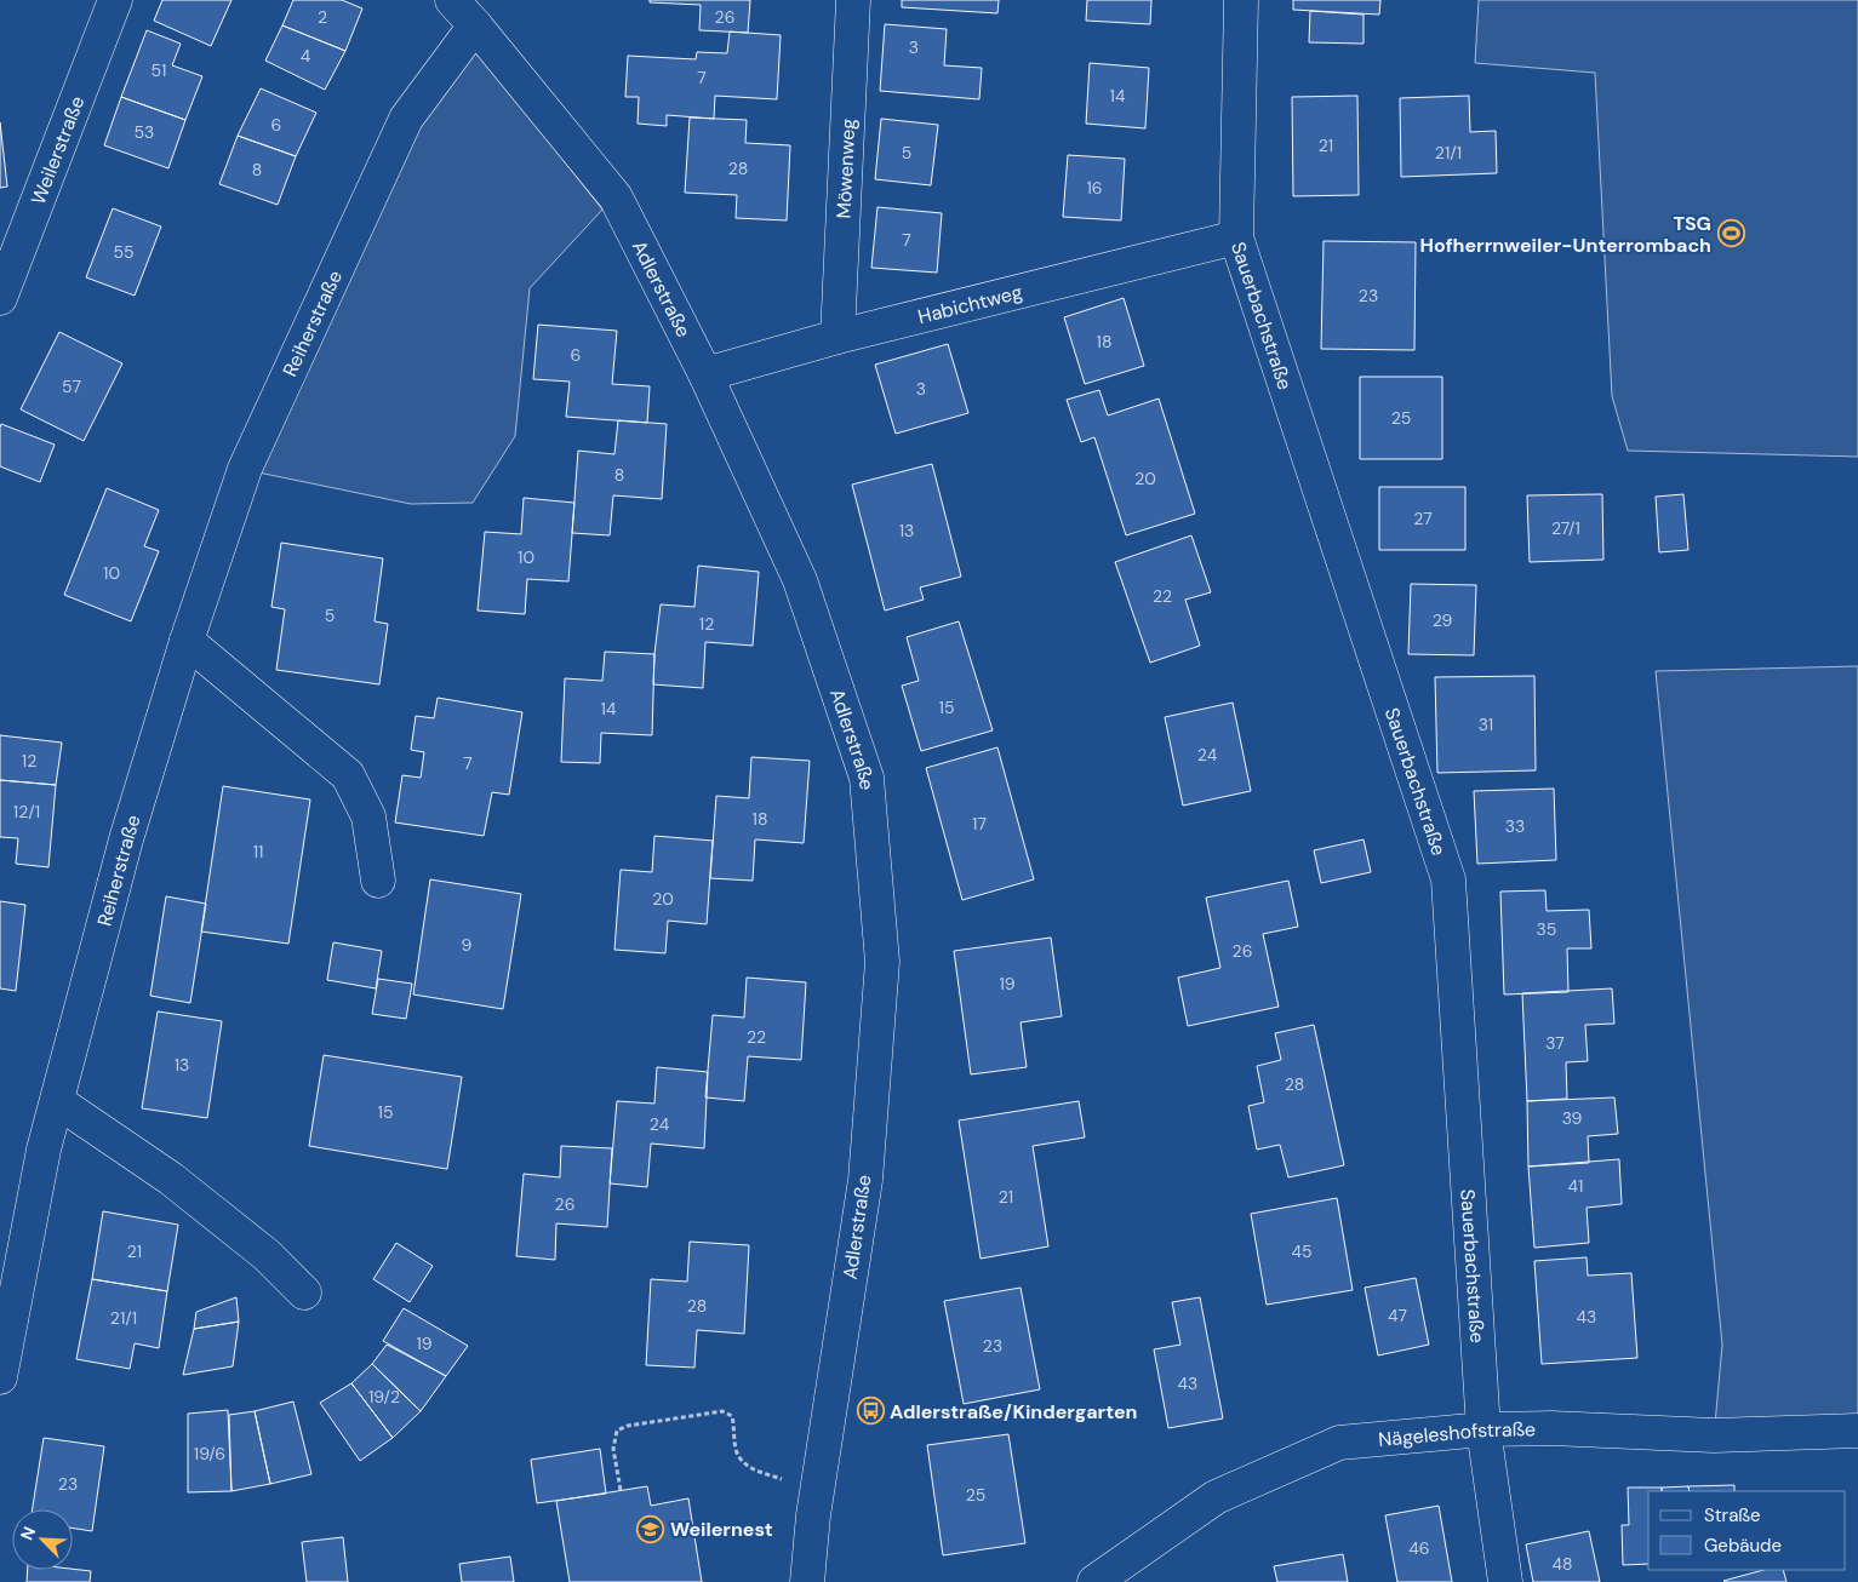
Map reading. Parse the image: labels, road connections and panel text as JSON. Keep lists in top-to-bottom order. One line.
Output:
{"streets":{"street":["Weilerstraße","Möwenweg","Adlerstraße","Habichtweg","Sauerbachstraße","Reiherstraße","Nägeleshofstraße"]},"crossings":[["Möwenweg","Habichtweg"],["Adlerstraße","Habichtweg"],["Adlerstraße","Reiherstraße"],["Habichtweg","Sauerbachstraße"],["Sauerbachstraße","Nägeleshofstraße"]],"places":{"sports":["TSG Hofherrnweiler-Unterrombach"],"bus stop":["Adlerstraße/Kindergarten"],"school or university":["Weilernest"]},"house_numbers":["2","26","3","4","51","7","14","6","53","21","5","21/1","28","8","16","7","55","23","18","6","57","3","25","8","20","27","27/1","13","10","10","22","5","29","12","15","14","31","24","12","7","12/1","18","17","33","11","20","35","9","26","19","22","37","13","28","15","39","24","41","21","26","21","45","28","47","43","21/1","19","23","43","19/2","19/6","23","25","46","48"],"legend":["Straße","Gebäude"],"north":"top left"}
